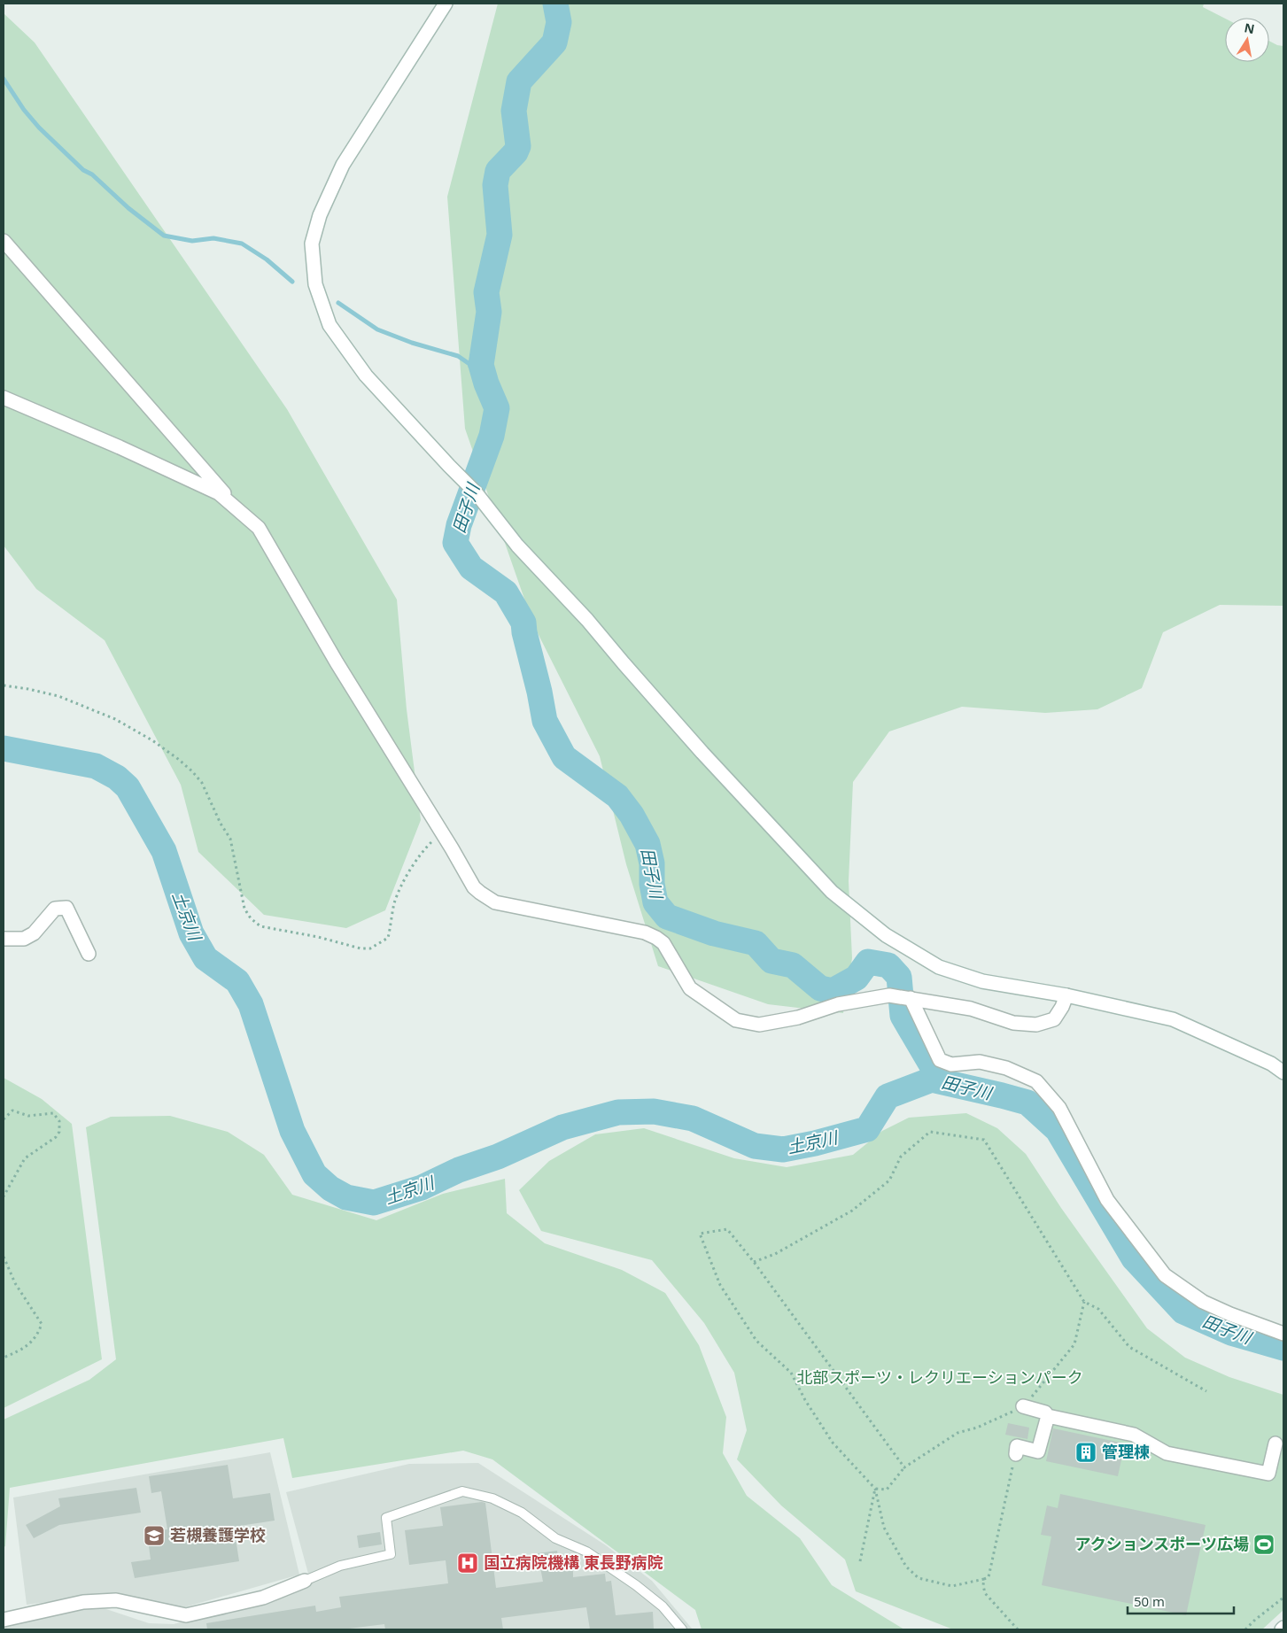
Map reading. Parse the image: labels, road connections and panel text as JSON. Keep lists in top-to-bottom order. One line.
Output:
{"water":["田子川","土京川"],"parks":["北部スポーツ・レクリエーションパーク"],"places":{"building":["管理棟"],"school or university":["若槻養護学校"],"sports":["アクションスポーツ広場"],"hospital":["国立病院機構 東長野病院"]},"scale_bar":"50 m","north":"top"}
